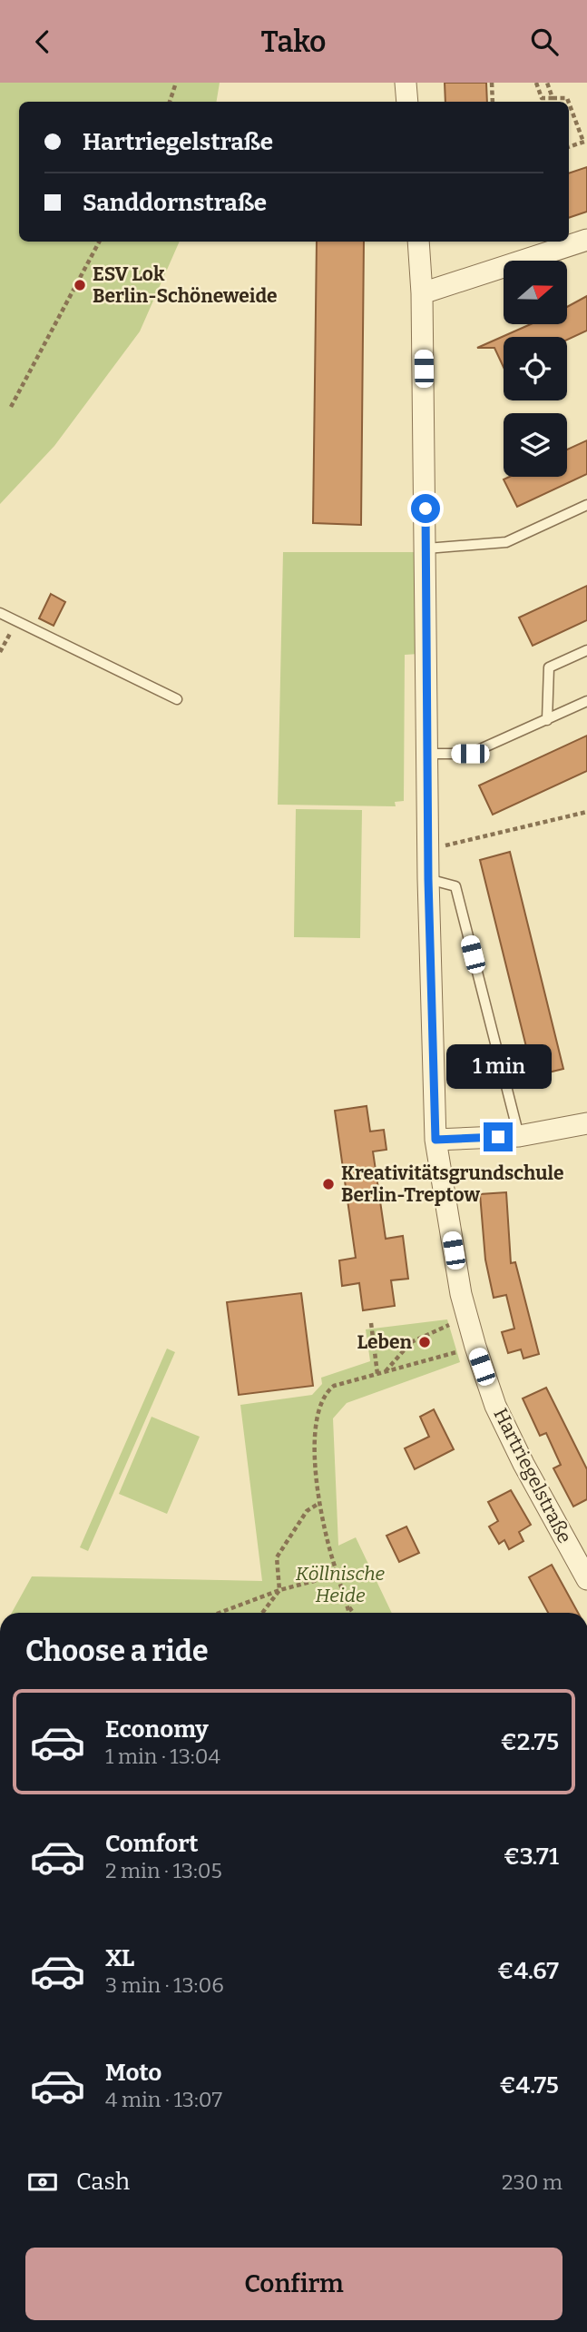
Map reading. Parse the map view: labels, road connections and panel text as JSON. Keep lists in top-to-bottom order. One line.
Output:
{"streets":{"street":["Hartriegelstraße"]},"parks":["Köllnische Heide"],"places":["ESV Lok Berlin-Schöneweide","Kreativitätsgrundschule Berlin-Treptow","Leben"],"north":"right","page":{"header":"Tako","banner":["Hartriegelstraße","Sanddornstraße"],"bubble":"1 min","heading":"Choose a ride","list":[{"name":"Economy","note":"1 min · 13:04","value":"€2.75"},{"name":"Comfort","note":"2 min · 13:05","value":"€3.71"},{"name":"XL","note":"3 min · 13:06","value":"€4.67"},{"name":"Moto","note":"4 min · 13:07","value":"€4.75"}],"pay":["Cash","230 m"],"buttons":"Confirm"}}
